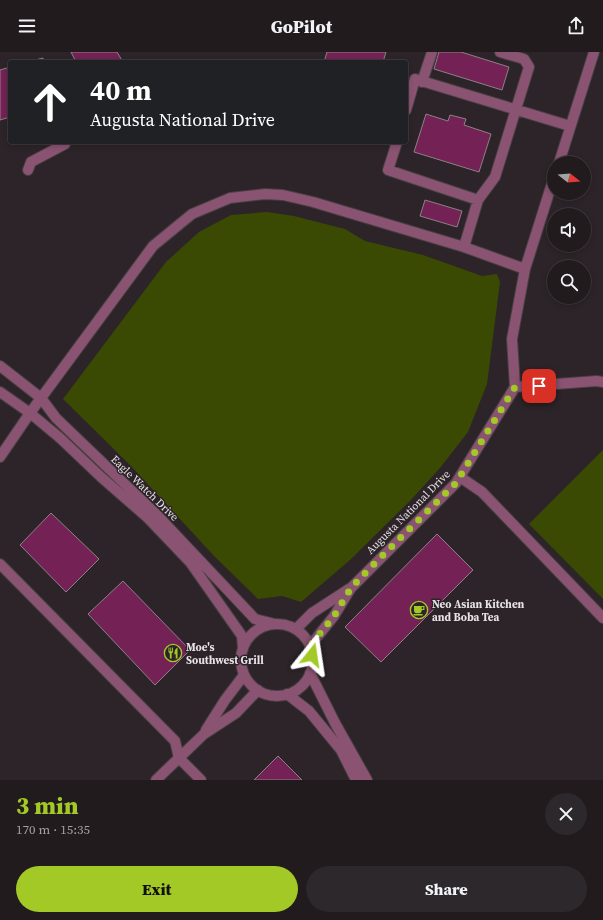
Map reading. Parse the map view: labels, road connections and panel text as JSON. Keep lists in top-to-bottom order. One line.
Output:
{"streets":{"street":["Eagle Watch Drive","Augusta National Drive"]},"places":{"cafe":["Neo Asian Kitchen and Boba Tea"],"restaurant":["Moe's Southwest Grill"]},"north":"right","page":{"header":"GoPilot","turn":["40 m","Augusta National Drive"],"heading":["3 min","170 m · 15:35"],"buttons":["Exit","Share"]}}
